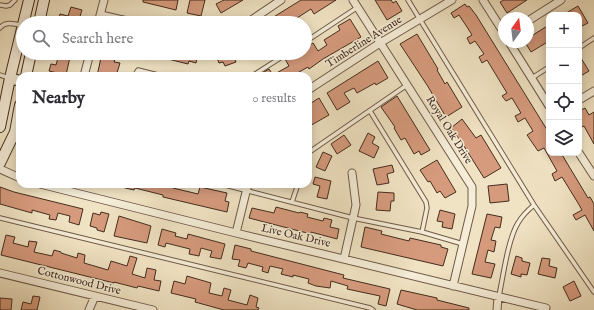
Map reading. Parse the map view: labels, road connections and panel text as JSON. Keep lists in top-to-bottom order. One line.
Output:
{"streets":{"street":["Timberline Avenue","Royal Oak Drive","Live Oak Drive","Cottonwood Drive"]},"crossings":[["Timberline Avenue","Royal Oak Drive"],["Royal Oak Drive","Live Oak Drive"]],"north":"top","page":{"map_buttons":["+","−"],"search":"Search here","heading":["Nearby","0 results"]}}
